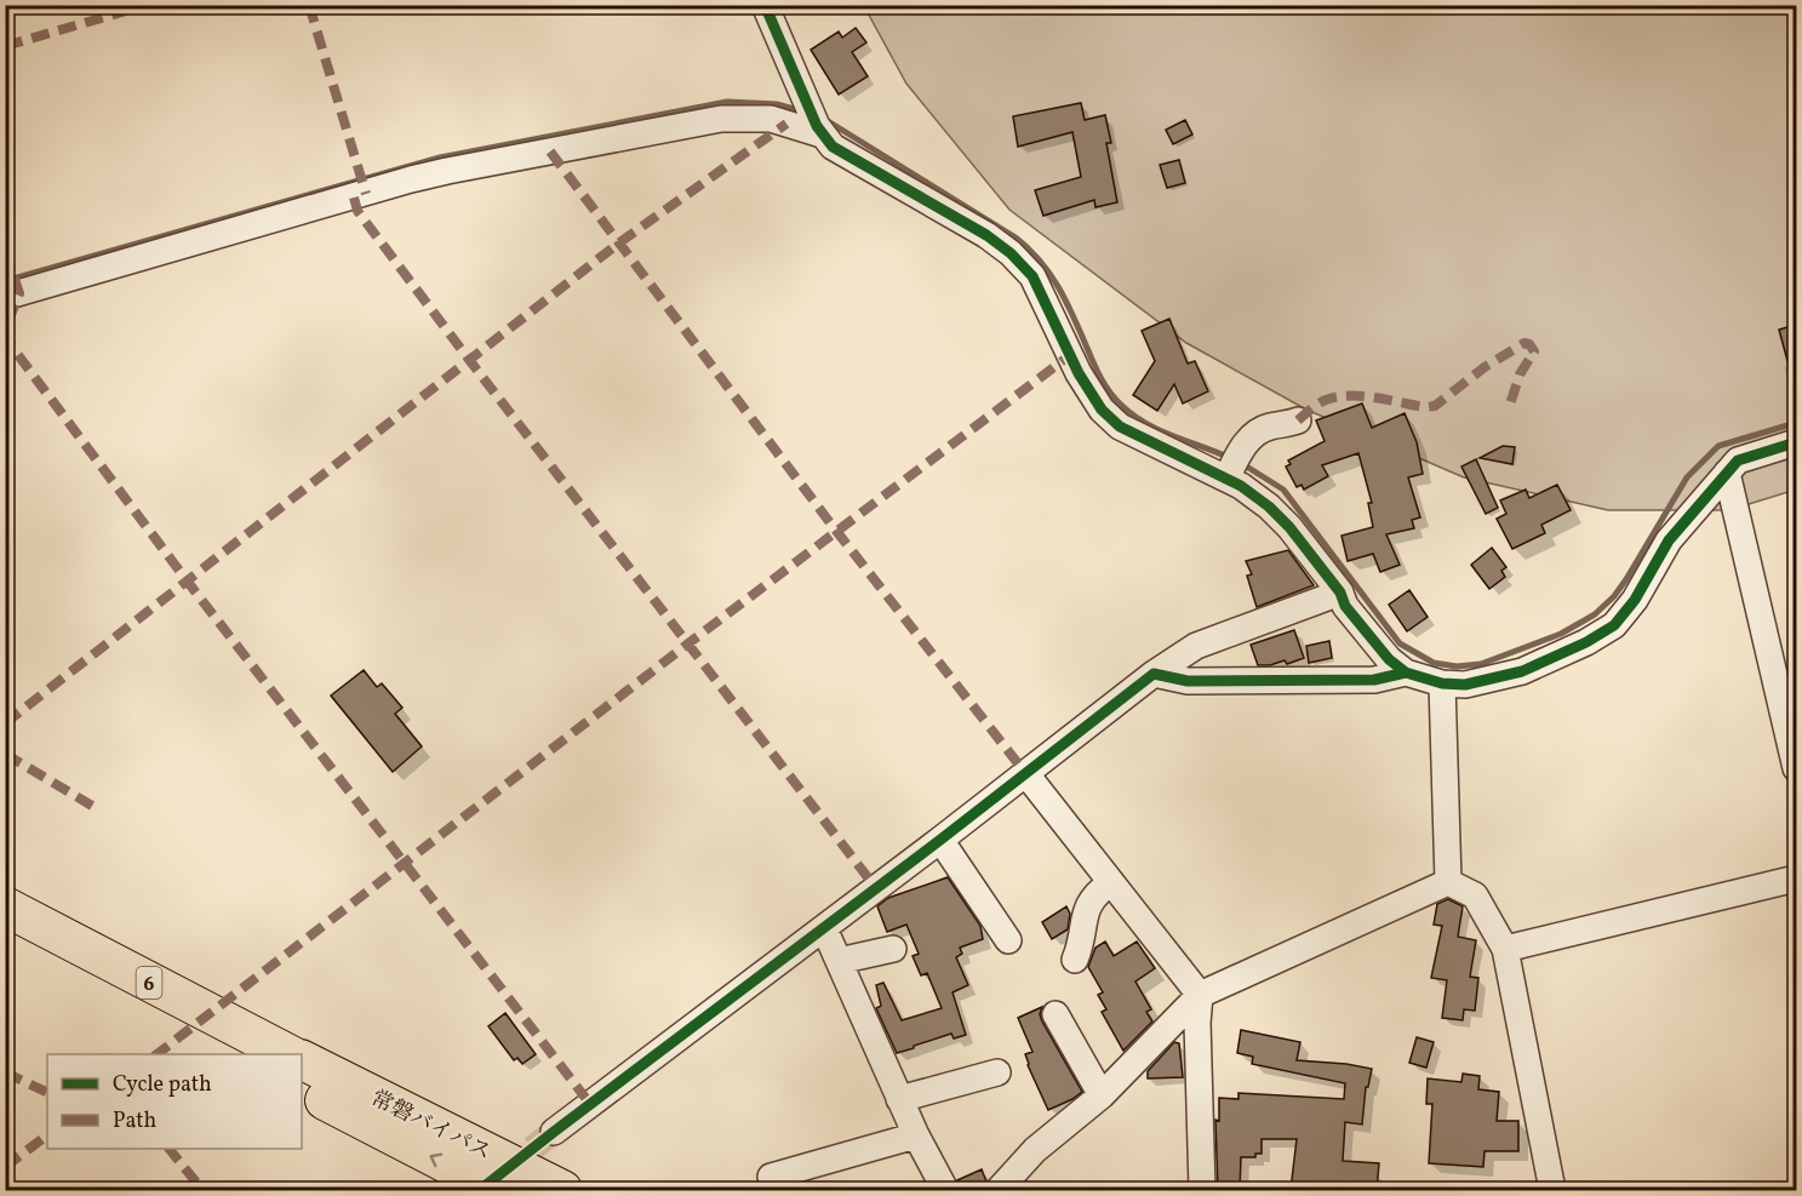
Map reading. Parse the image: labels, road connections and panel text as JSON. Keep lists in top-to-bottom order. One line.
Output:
{"streets":{"highway":["6","常磐バイパス"]},"legend":["Cycle path","Path"]}
